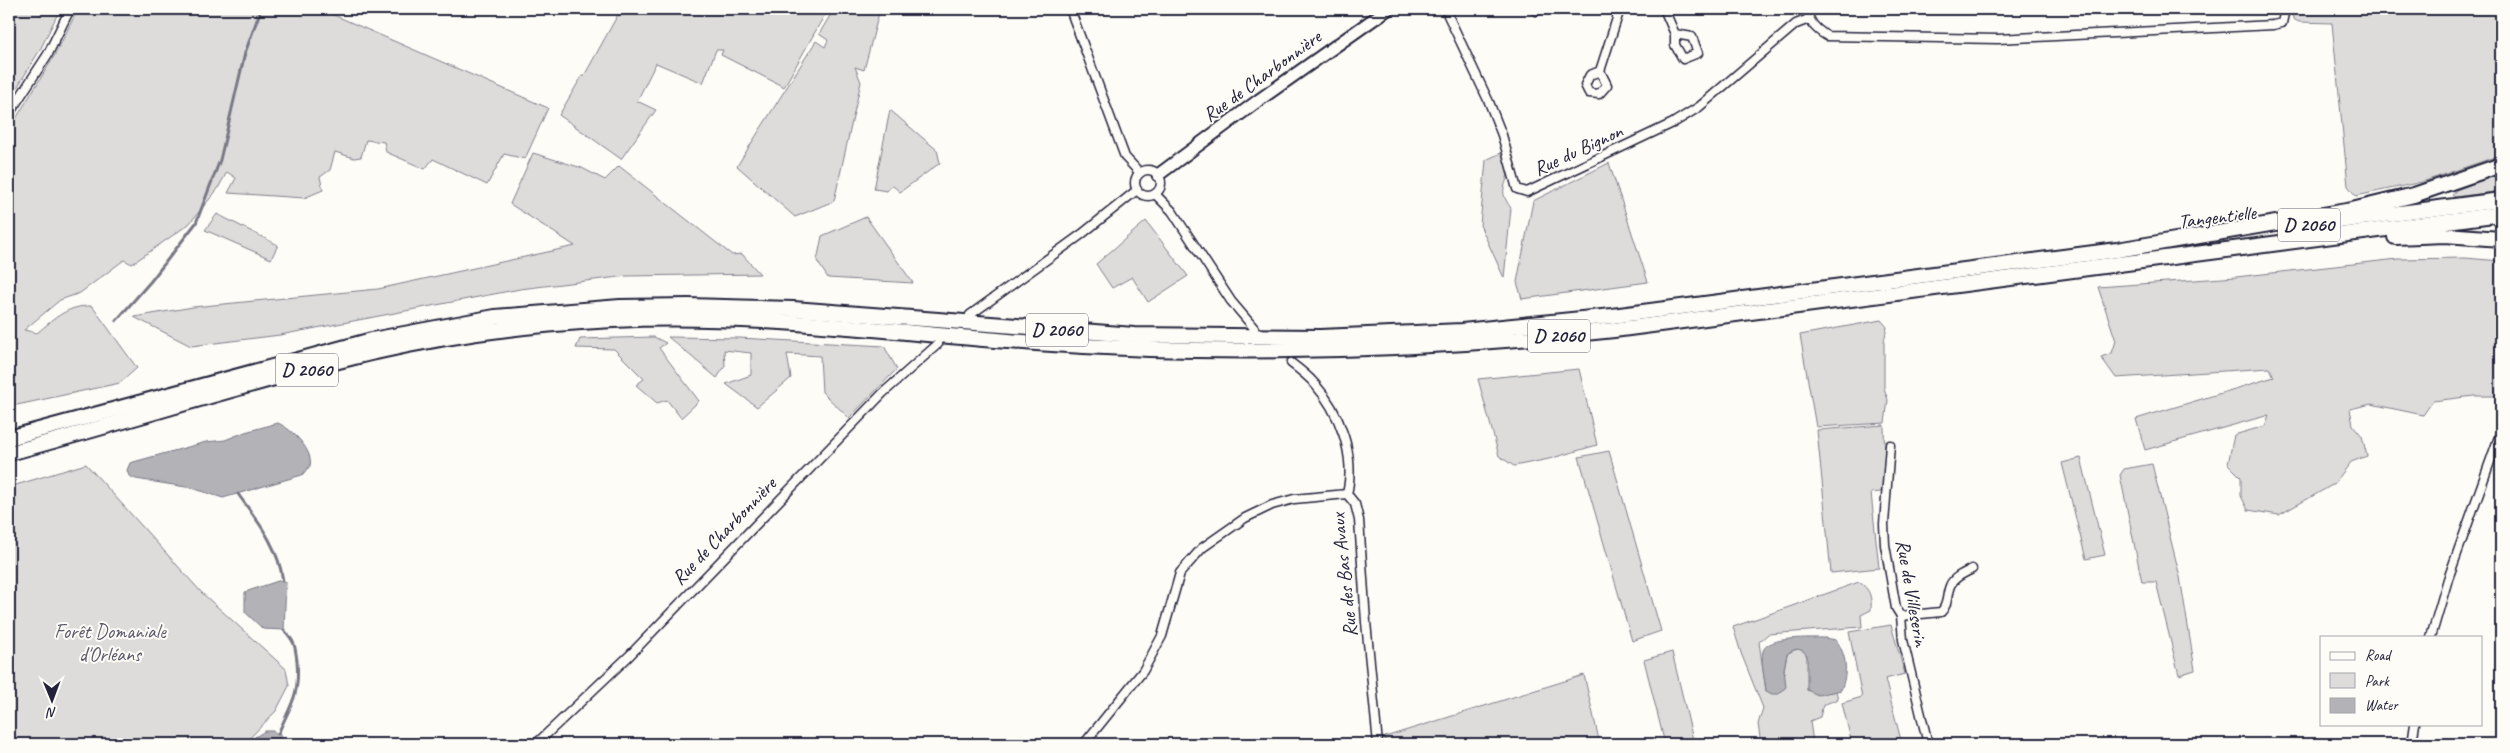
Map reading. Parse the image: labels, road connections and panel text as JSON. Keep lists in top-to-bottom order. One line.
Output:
{"streets":{"highway":["Tangentielle","D 2060"],"street":["Rue de Charbonnière","Rue du Bignon","Rue des Bas Avaux","Rue de Villeserin"]},"crossings":[["Tangentielle","D 2060"]],"parks":["Forêt Domaniale d'Orléans"],"legend":["Road","Park","Water"],"north":"bottom"}
